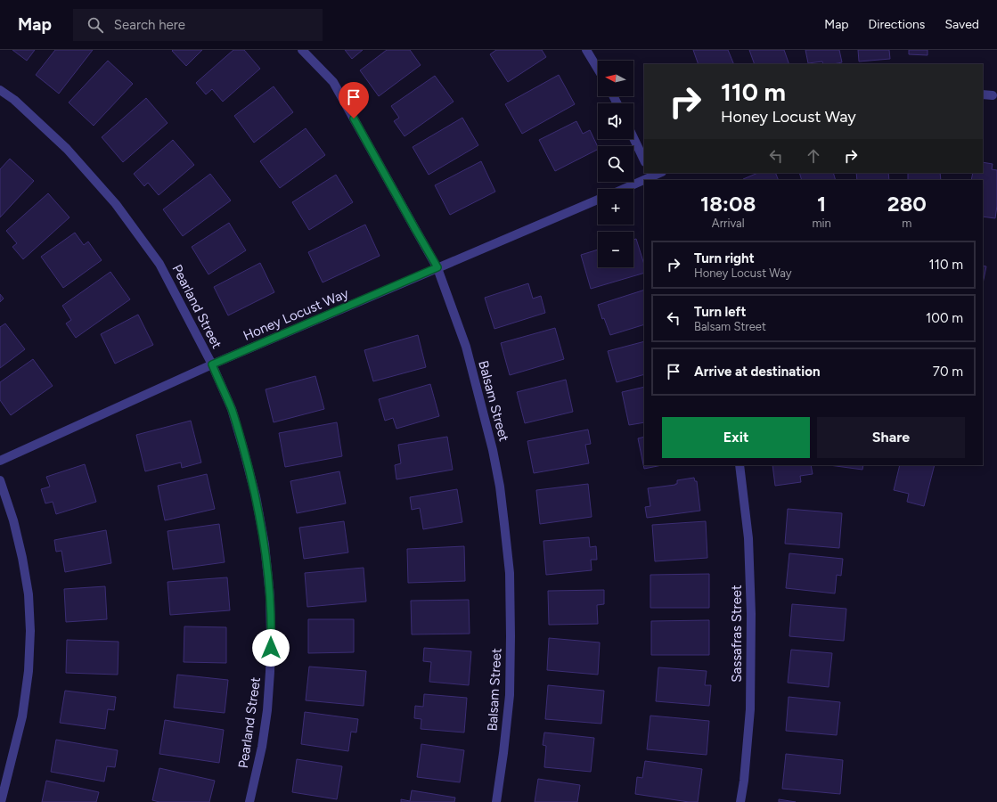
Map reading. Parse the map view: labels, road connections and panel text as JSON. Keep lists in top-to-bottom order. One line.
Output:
{"streets":{"street":["Pearland Street","Honey Locust Way","Balsam Street","Sassafras Street"]},"crossings":[["Pearland Street","Honey Locust Way"],["Honey Locust Way","Balsam Street"]],"north":"left","page":{"header":"Map","search":"Search here","nav":["Map","Directions","Saved"],"map_buttons":["+","−"],"turn":["110 m","Honey Locust Way"],"eta":["18:08","Arrival","1","min","280","m"],"list":[{"name":"Turn right","note":"Honey Locust Way","value":"110 m"},{"name":"Turn left","note":"Balsam Street","value":"100 m"},{"name":"Arrive at destination","value":"70 m"}],"buttons":["Exit","Share"]}}
